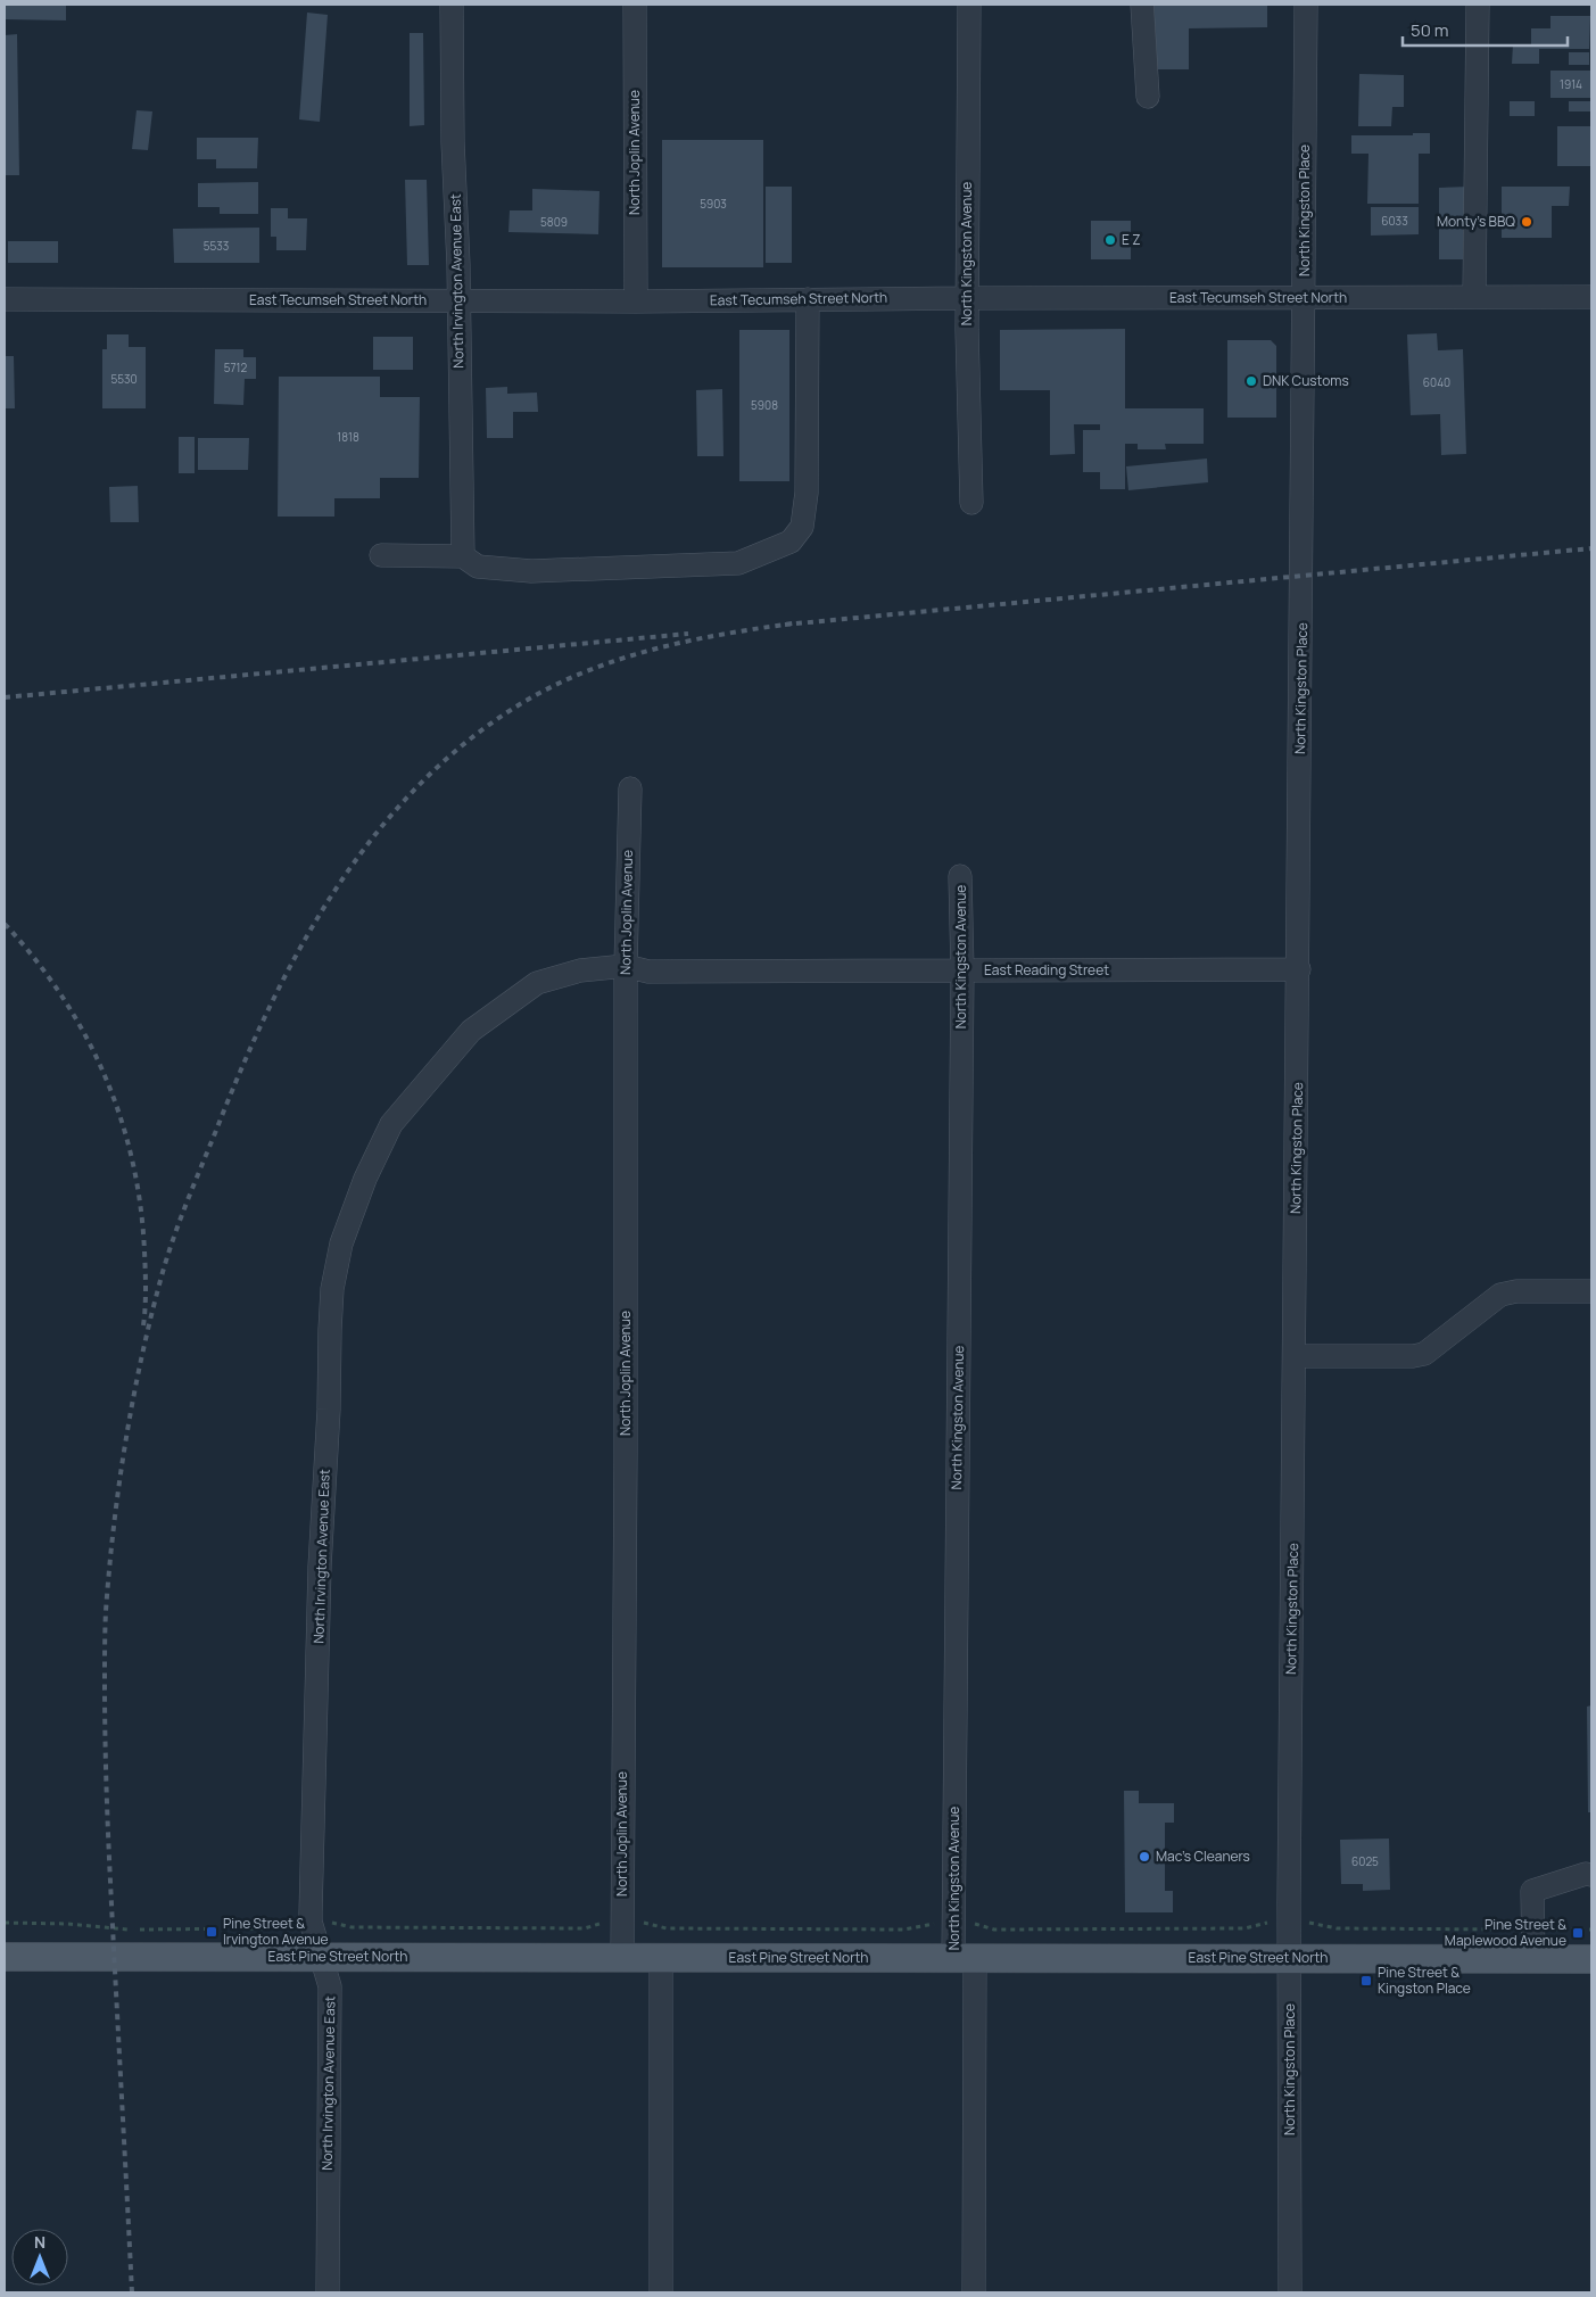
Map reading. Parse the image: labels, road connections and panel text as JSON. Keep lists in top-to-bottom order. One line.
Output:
{"streets":{"main road":["East Pine Street North"],"street":["North Joplin Avenue","North Kingston Place","North Kingston Avenue","North Irvington Avenue East","East Tecumseh Street North","East Reading Street"]},"crossings":[["North Joplin Avenue","North Irvington Avenue East"],["North Joplin Avenue","East Tecumseh Street North"],["North Joplin Avenue","East Reading Street"],["North Joplin Avenue","East Pine Street North"],["North Kingston Place","East Tecumseh Street North"],["North Kingston Place","East Reading Street"],["North Kingston Place","East Pine Street North"],["North Kingston Avenue","East Tecumseh Street North"],["North Kingston Avenue","East Reading Street"],["North Kingston Avenue","East Pine Street North"],["North Irvington Avenue East","East Tecumseh Street North"],["North Irvington Avenue East","East Reading Street"],["North Irvington Avenue East","East Pine Street North"]],"places":{"other":["Monty's BBQ","E Z","DNK Customs","Mac's Cleaners"],"transit":["Pine Street & Irvington Avenue","Pine Street & Maplewood Avenue","Pine Street & Kingston Place"]},"house_numbers":["1914","5903","6033","5809","5533","5712","5530","6040","5908","1818","6025"],"scale_bar":"50 m","north":"top"}
